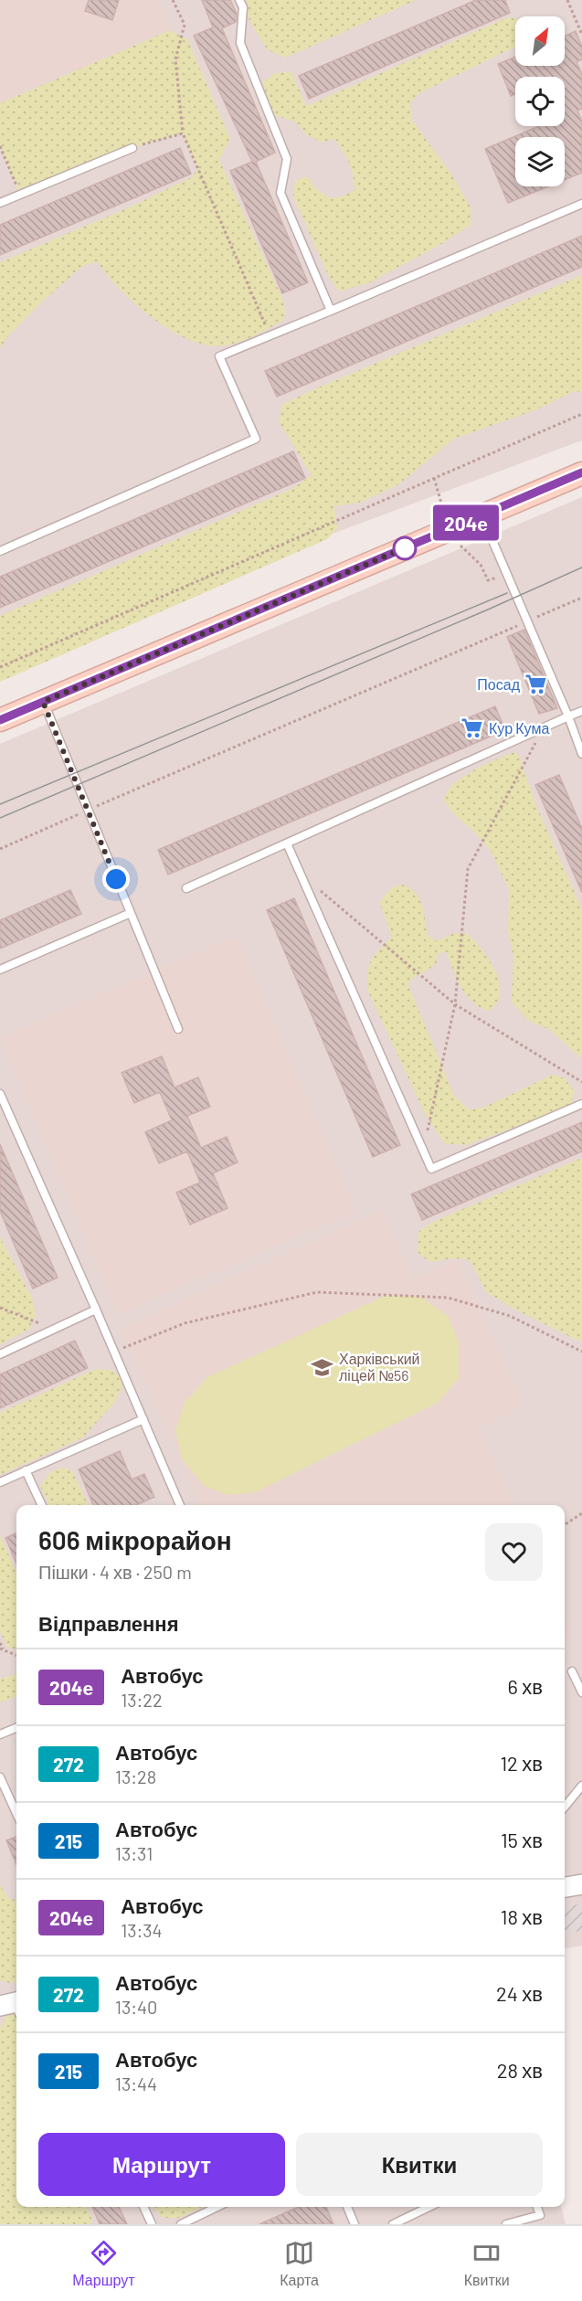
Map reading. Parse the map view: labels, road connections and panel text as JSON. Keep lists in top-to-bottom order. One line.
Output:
{"places":{"supermarket":["Посад","Кур Кума"],"school or university":["Харківський ліцей №56"]},"lines":["bus line 204е"],"north":"top right","page":{"on_map":"204е","heading":[["606 мікрорайон","Пішки · 4 хв · 250 m"],"Відправлення"],"list":[{"mark":"204е","name":"Автобус","note":"13:22","value":"6 хв"},{"mark":"272","name":"Автобус","note":"13:28","value":"12 хв"},{"mark":"215","name":"Автобус","note":"13:31","value":"15 хв"},{"mark":"204е","name":"Автобус","note":"13:34","value":"18 хв"},{"mark":"272","name":"Автобус","note":"13:40","value":"24 хв"},{"mark":"215","name":"Автобус","note":"13:44","value":"28 хв"}],"buttons":["Маршрут","Квитки"],"tabs":["Маршрут","Карта","Квитки"]}}
